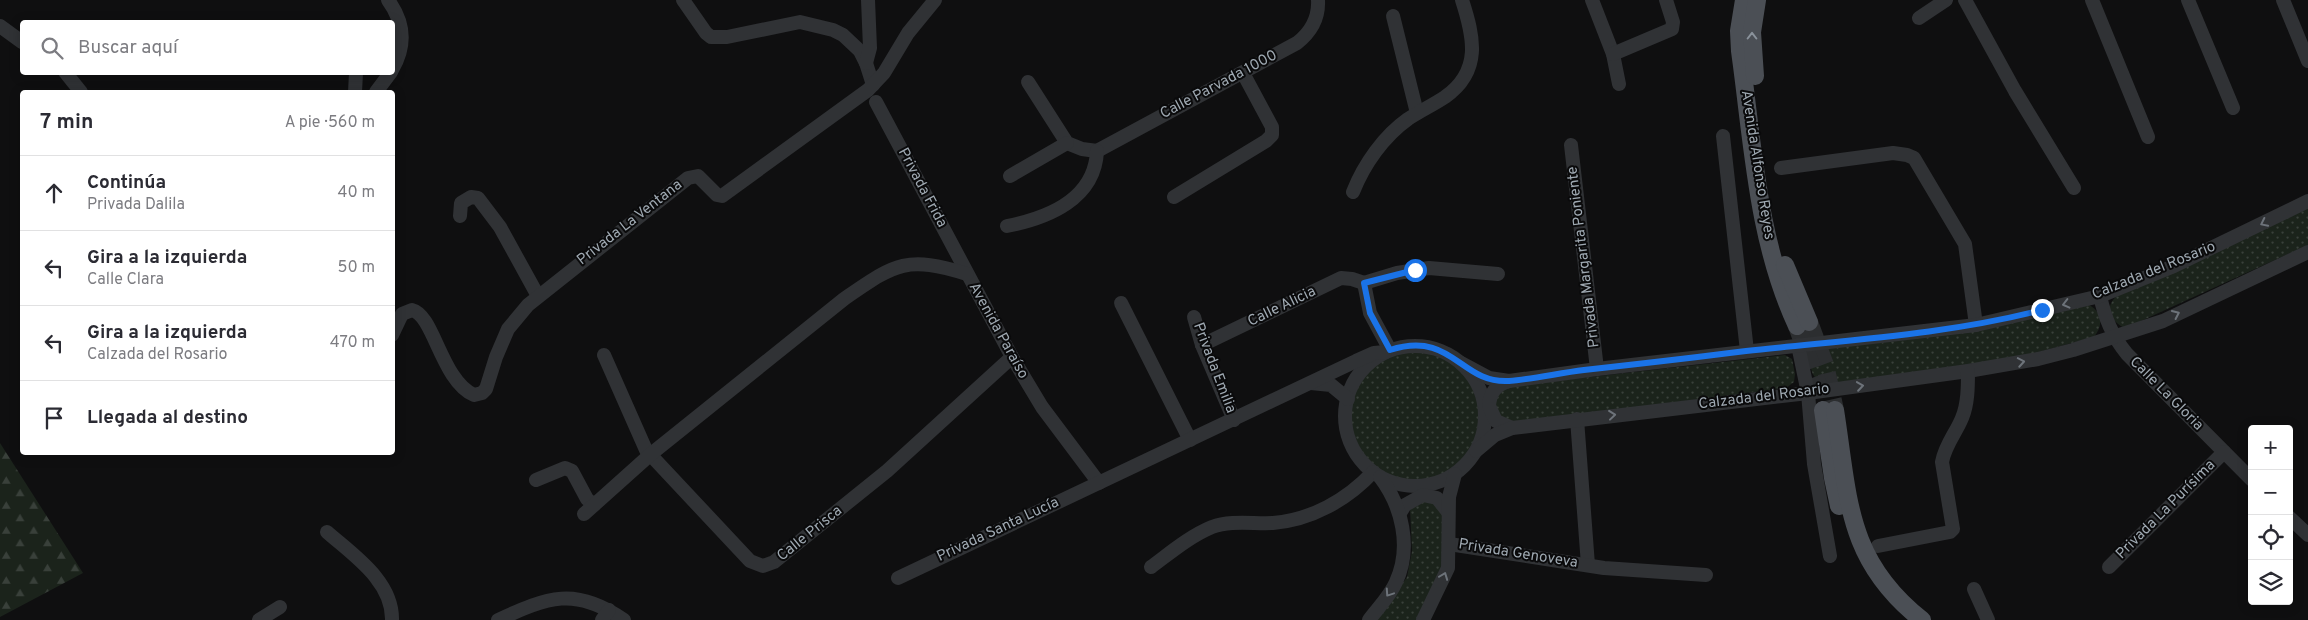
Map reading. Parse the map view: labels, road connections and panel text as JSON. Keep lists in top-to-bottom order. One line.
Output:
{"streets":{"main road":["Avenida Alfonso Reyes"],"street":["Calle Parvada 1000","Privada Frida","Privada La Ventana","Privada Margarita Poniente","Calzada del Rosario","Calle Alicia","Avenida Paraíso","Privada Emilia","Calle La Gloria","Privada La Purísima","Privada Santa Lucía","Calle Prisca","Privada Genoveva"]},"crossings":[["Privada Frida","Avenida Paraíso"],["Privada Margarita Poniente","Calzada del Rosario"],["Calzada del Rosario","Calle La Gloria"],["Calle Alicia","Privada Emilia"],["Avenida Paraíso","Privada Santa Lucía"],["Avenida Paraíso","Calle Prisca"],["Calle La Gloria","Privada La Purísima"]],"page":{"search":"Buscar aquí","heading":["7 min","A pie · 560 m"],"list":[["Continúa","Privada Dalila","40 m"],["Gira a la izquierda","Calle Clara","50 m"],["Gira a la izquierda","Calzada del Rosario","470 m"],"Llegada al destino"],"map_buttons":["+","−"]}}
